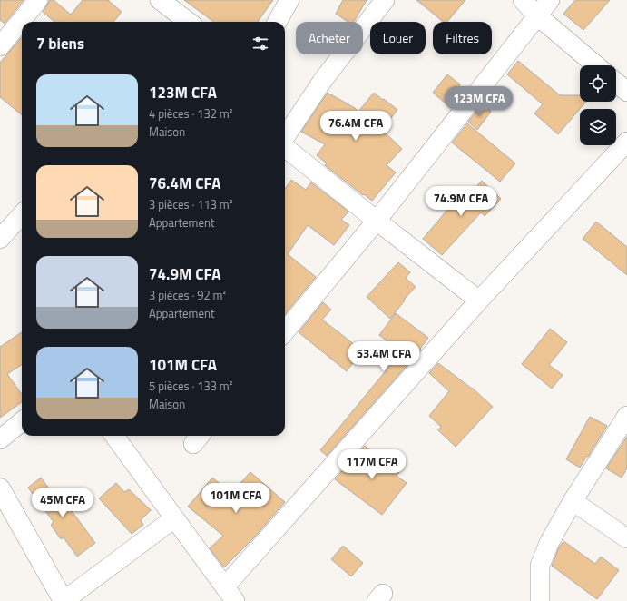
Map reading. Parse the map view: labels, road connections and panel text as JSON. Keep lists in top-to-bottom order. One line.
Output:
{"page":{"chip":["Acheter","Louer","Filtres"],"heading":"7 biens","list":[{"name":"123M CFA","note":"4 pièces · 132 m² · Maison"},{"name":"76.4M CFA","note":"3 pièces · 113 m² · Appartement"},{"name":"74.9M CFA","note":"3 pièces · 92 m² · Appartement"},{"name":"101M CFA","note":"5 pièces · 133 m² · Maison"}],"price":["123M CFA","76.4M CFA","74.9M CFA","53.4M CFA","117M CFA","101M CFA","45M CFA"]}}
